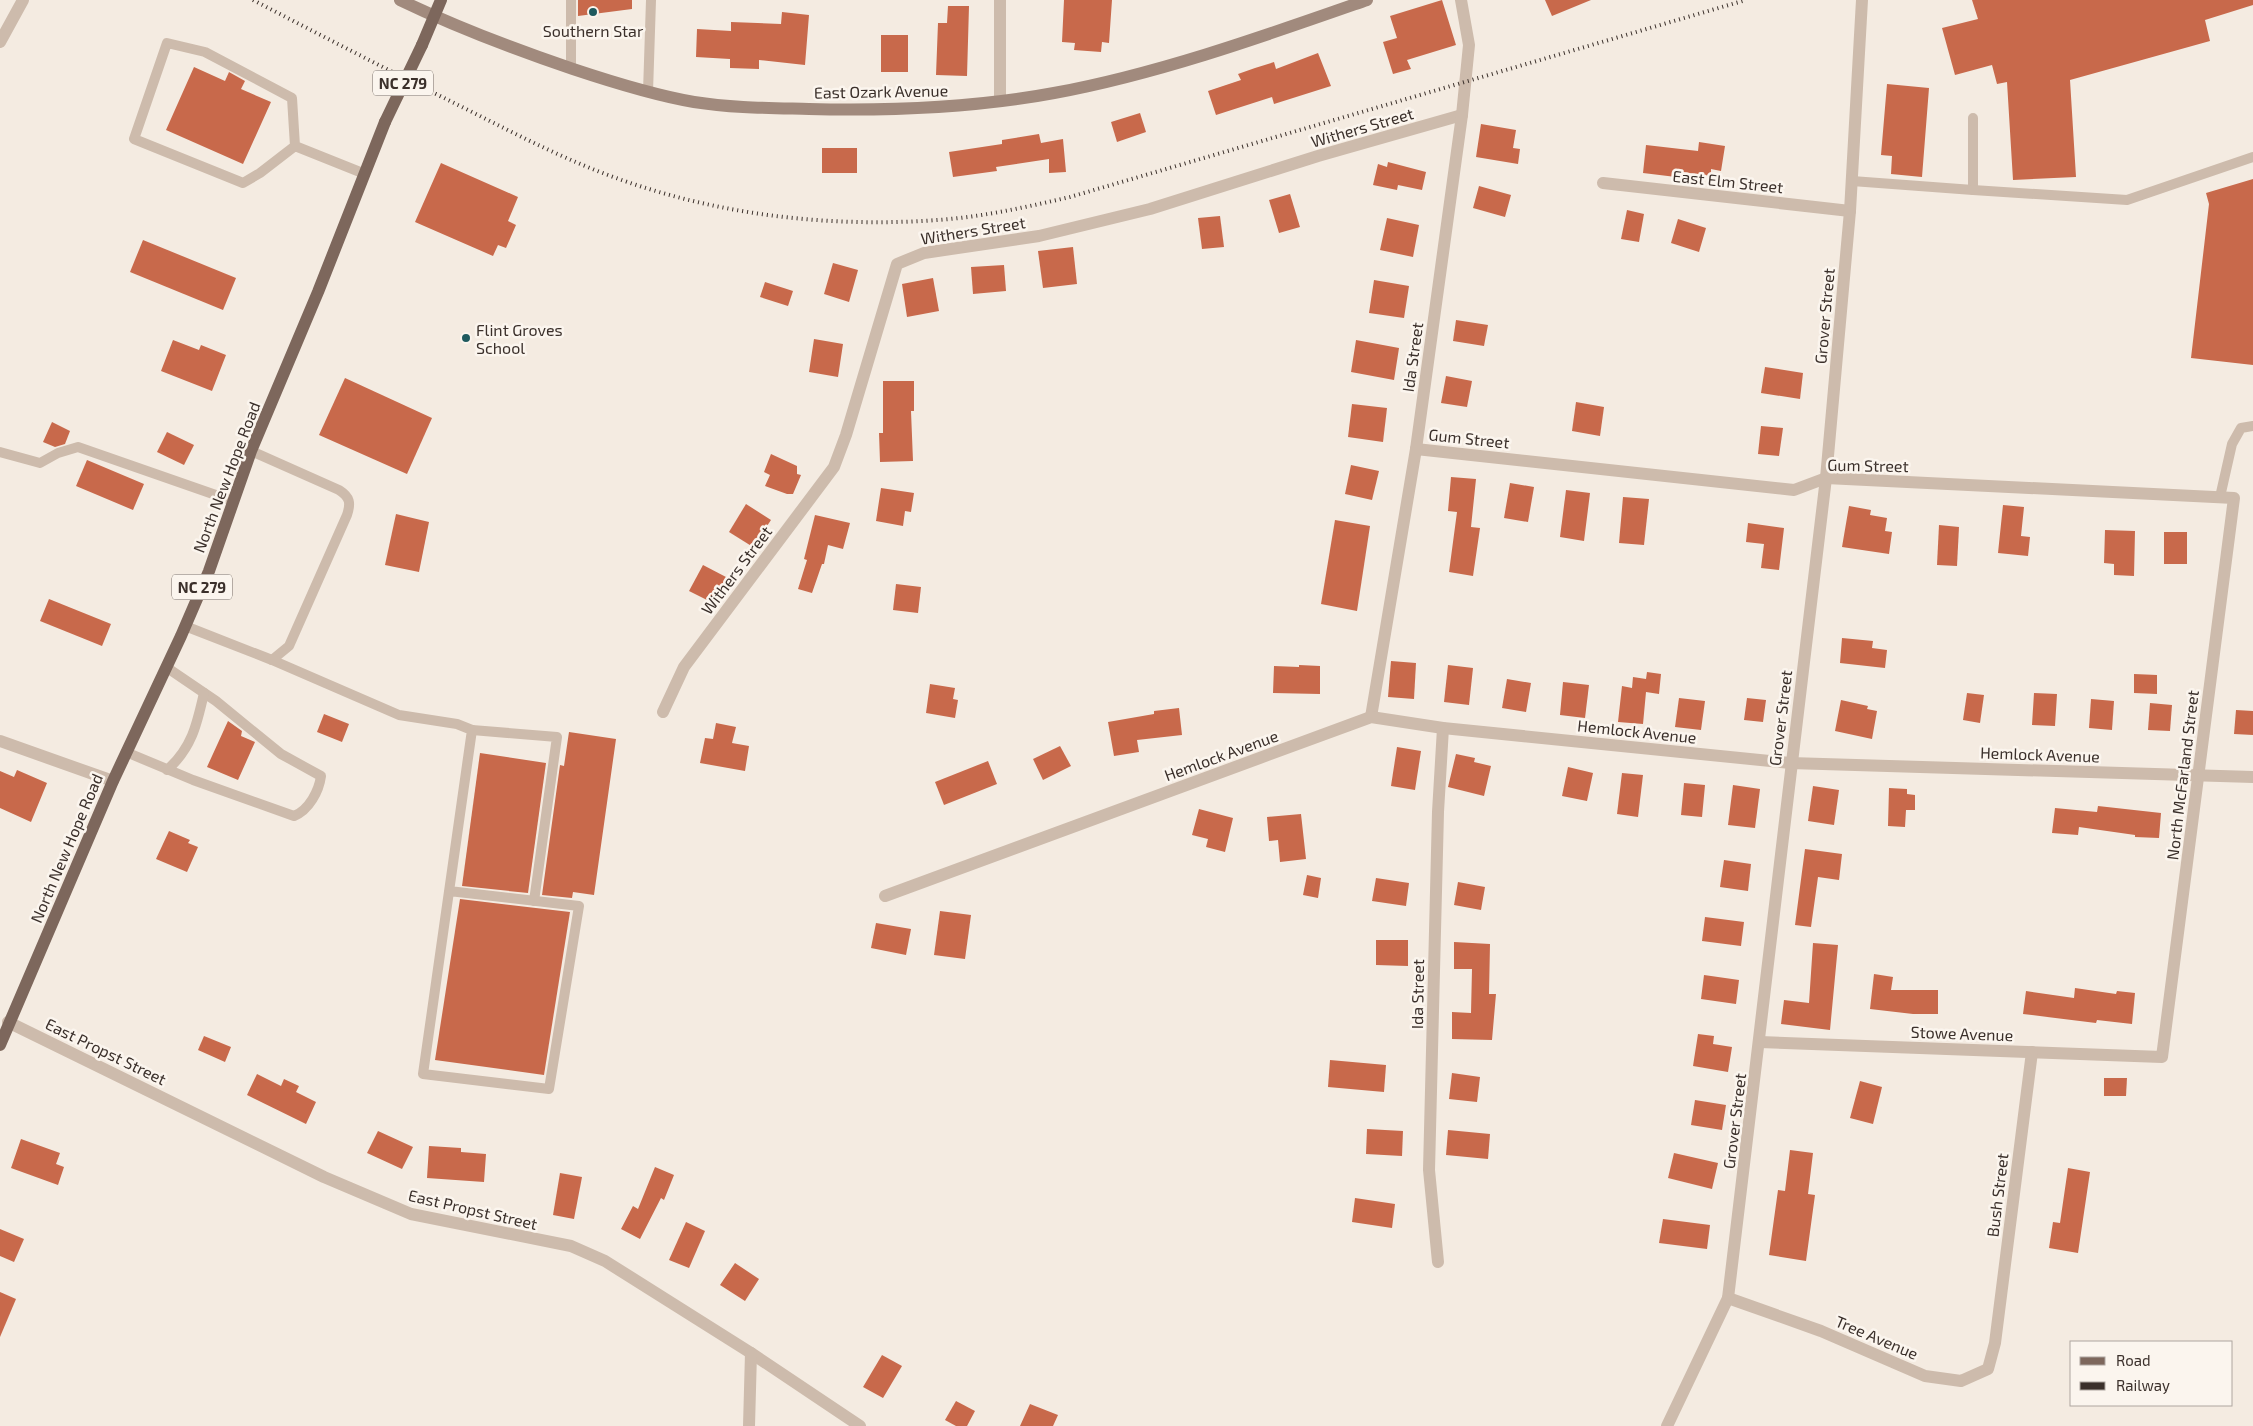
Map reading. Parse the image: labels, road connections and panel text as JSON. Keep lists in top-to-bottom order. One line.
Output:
{"streets":{"main road":["NC 279","East Ozark Avenue","North New Hope Road"],"street":["Withers Street","East Elm Street","Grover Street","Ida Street","Gum Street","Hemlock Avenue","North McFarland Street","Stowe Avenue","East Propst Street","Bush Street","Tree Avenue"]},"crossings":[["East Ozark Avenue","North New Hope Road"],["Withers Street","Ida Street"],["East Elm Street","Grover Street"],["Grover Street","Gum Street"],["Grover Street","Hemlock Avenue"],["Grover Street","Stowe Avenue"],["Grover Street","Tree Avenue"],["Ida Street","Gum Street"],["Ida Street","Hemlock Avenue"],["Gum Street","North McFarland Street"],["North New Hope Road","East Propst Street"],["Hemlock Avenue","North McFarland Street"],["North McFarland Street","Stowe Avenue"],["Stowe Avenue","Bush Street"],["Bush Street","Tree Avenue"]],"places":["Southern Star","Flint Groves School"],"legend":["Road","Railway"]}
